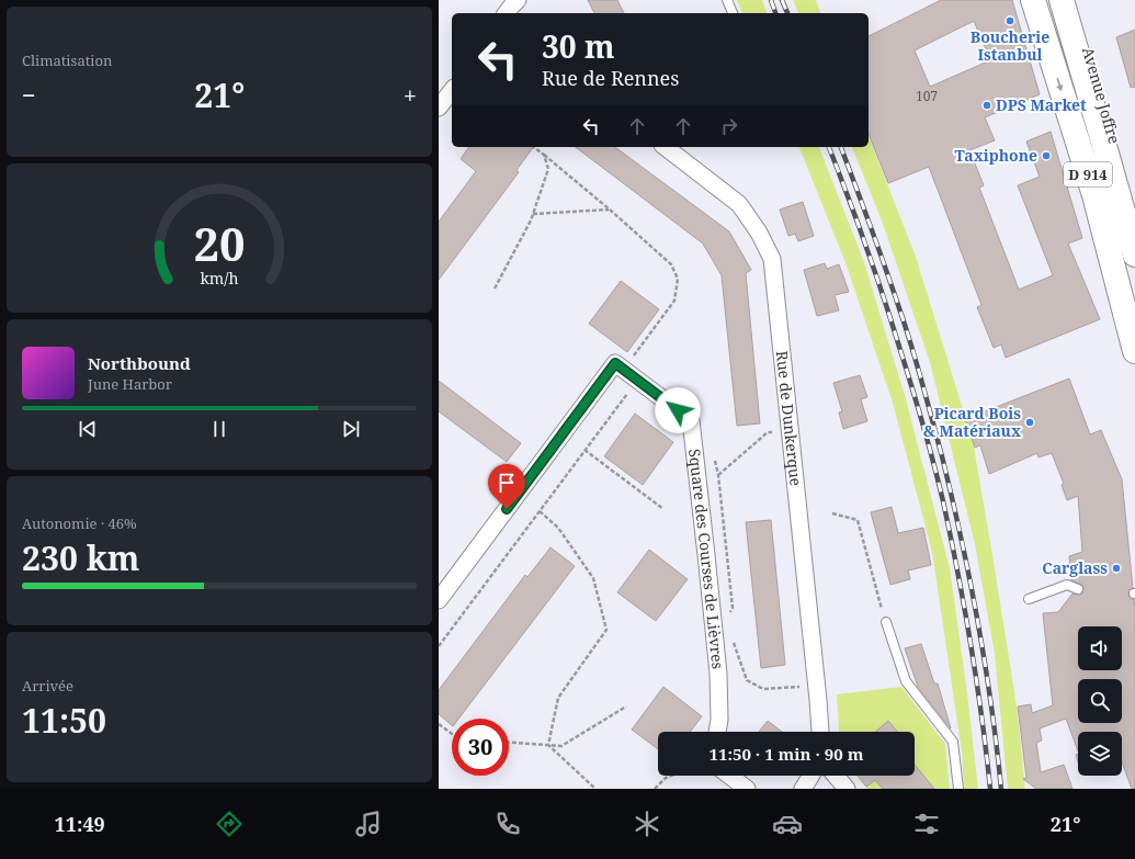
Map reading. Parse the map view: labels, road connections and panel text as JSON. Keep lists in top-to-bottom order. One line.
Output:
{"streets":{"main road":["Avenue Joffre","D 914"],"street":["Rue de Dunkerque","Square des Courses de Lièvres"]},"places":["Boucherie Istanbul","DPS Market","Taxiphone","Picard Bois & Matériaux","Carglass"],"house_numbers":["107"],"page":{"tile":["Climatisation",["Autonomie · 46%","230 km"],["Arrivée","11:50"]],"turn":["30 m","Rue de Rennes"],"heat":["−","21°","+"],"song":["Northbound","June Harbor"],"limit":"30","trip":"11:50 · 1 min · 90 m","tabs":["11:49","21°"],"gauge":["20","km/h"]}}
